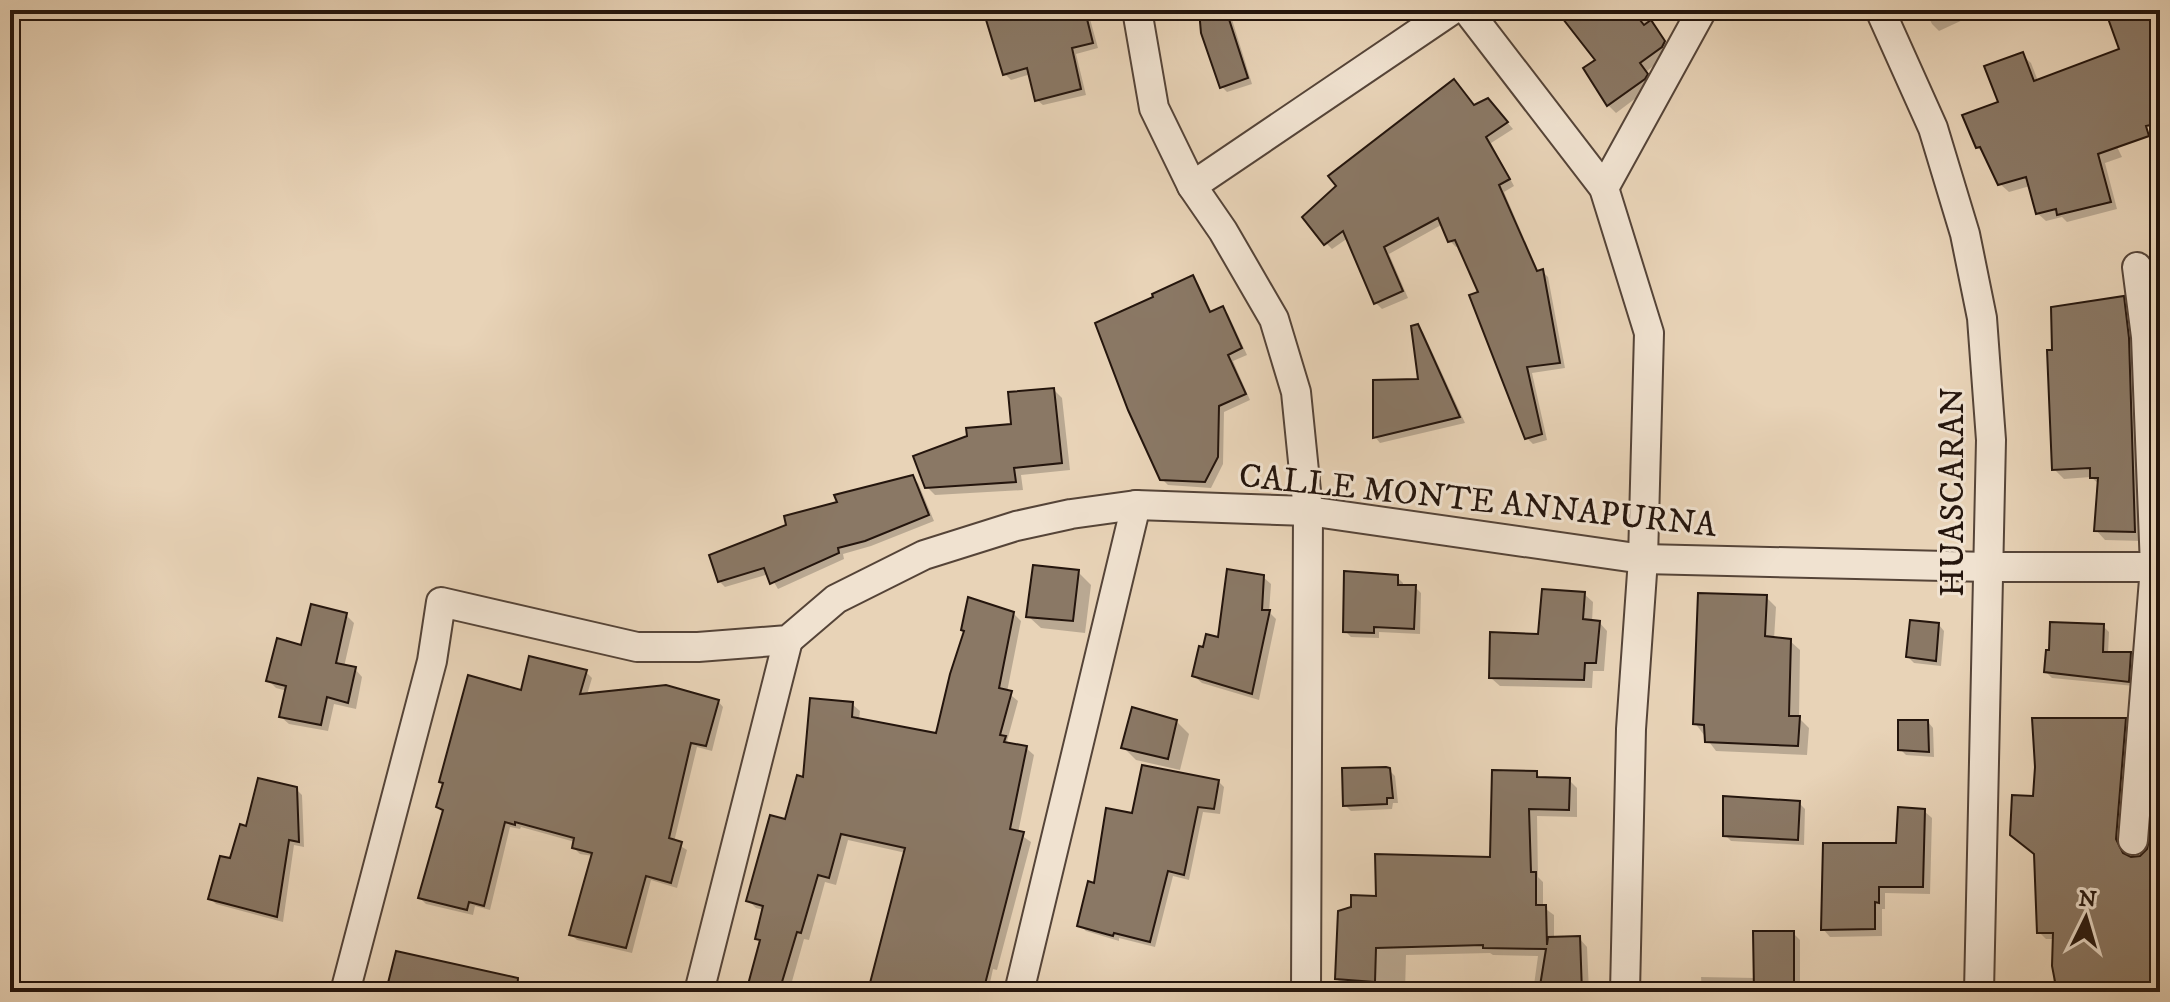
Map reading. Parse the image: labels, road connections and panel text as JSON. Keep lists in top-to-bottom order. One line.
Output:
{"streets":{"street":["HUASCARAN","CALLE MONTE ANNAPURNA"]},"crossings":[["HUASCARAN","CALLE MONTE ANNAPURNA"]],"north":"top"}
